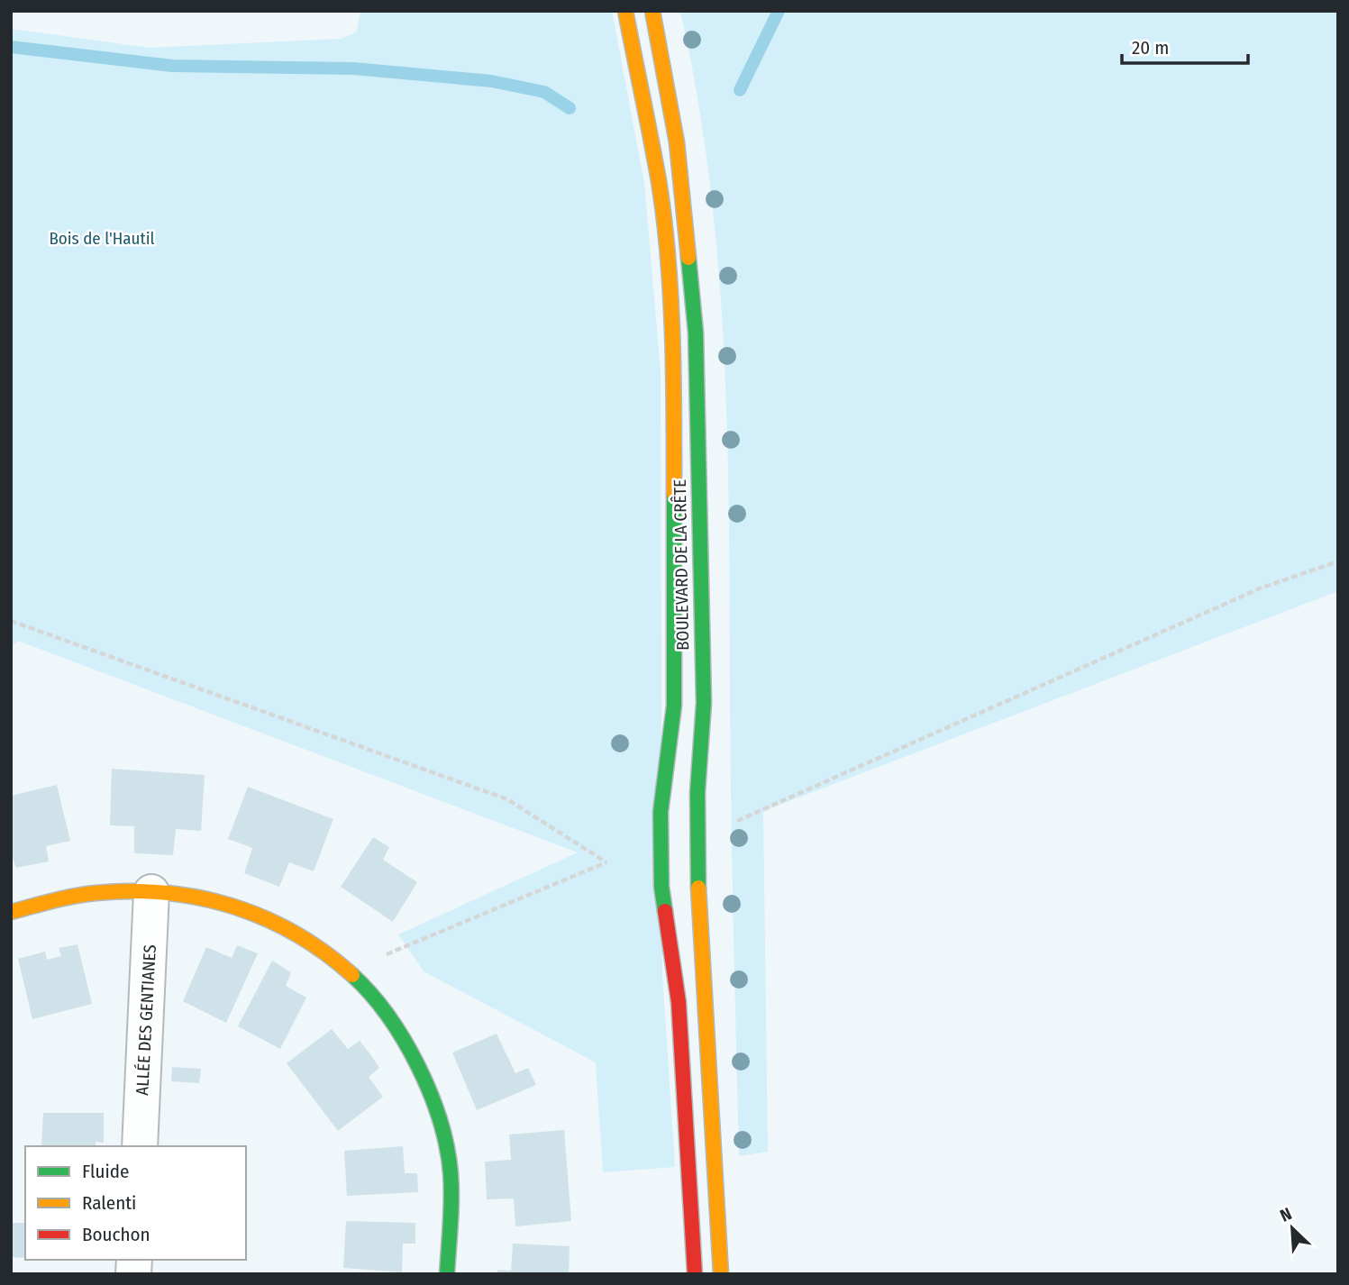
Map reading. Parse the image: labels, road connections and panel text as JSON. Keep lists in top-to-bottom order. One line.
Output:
{"streets":{"street":["BOULEVARD DE LA CRÊTE","ALLÉE DES GENTIANES"]},"parks":["Bois de l'Hautil"],"legend":["Fluide","Ralenti","Bouchon"],"scale_bar":"20 m","north":"top left"}
